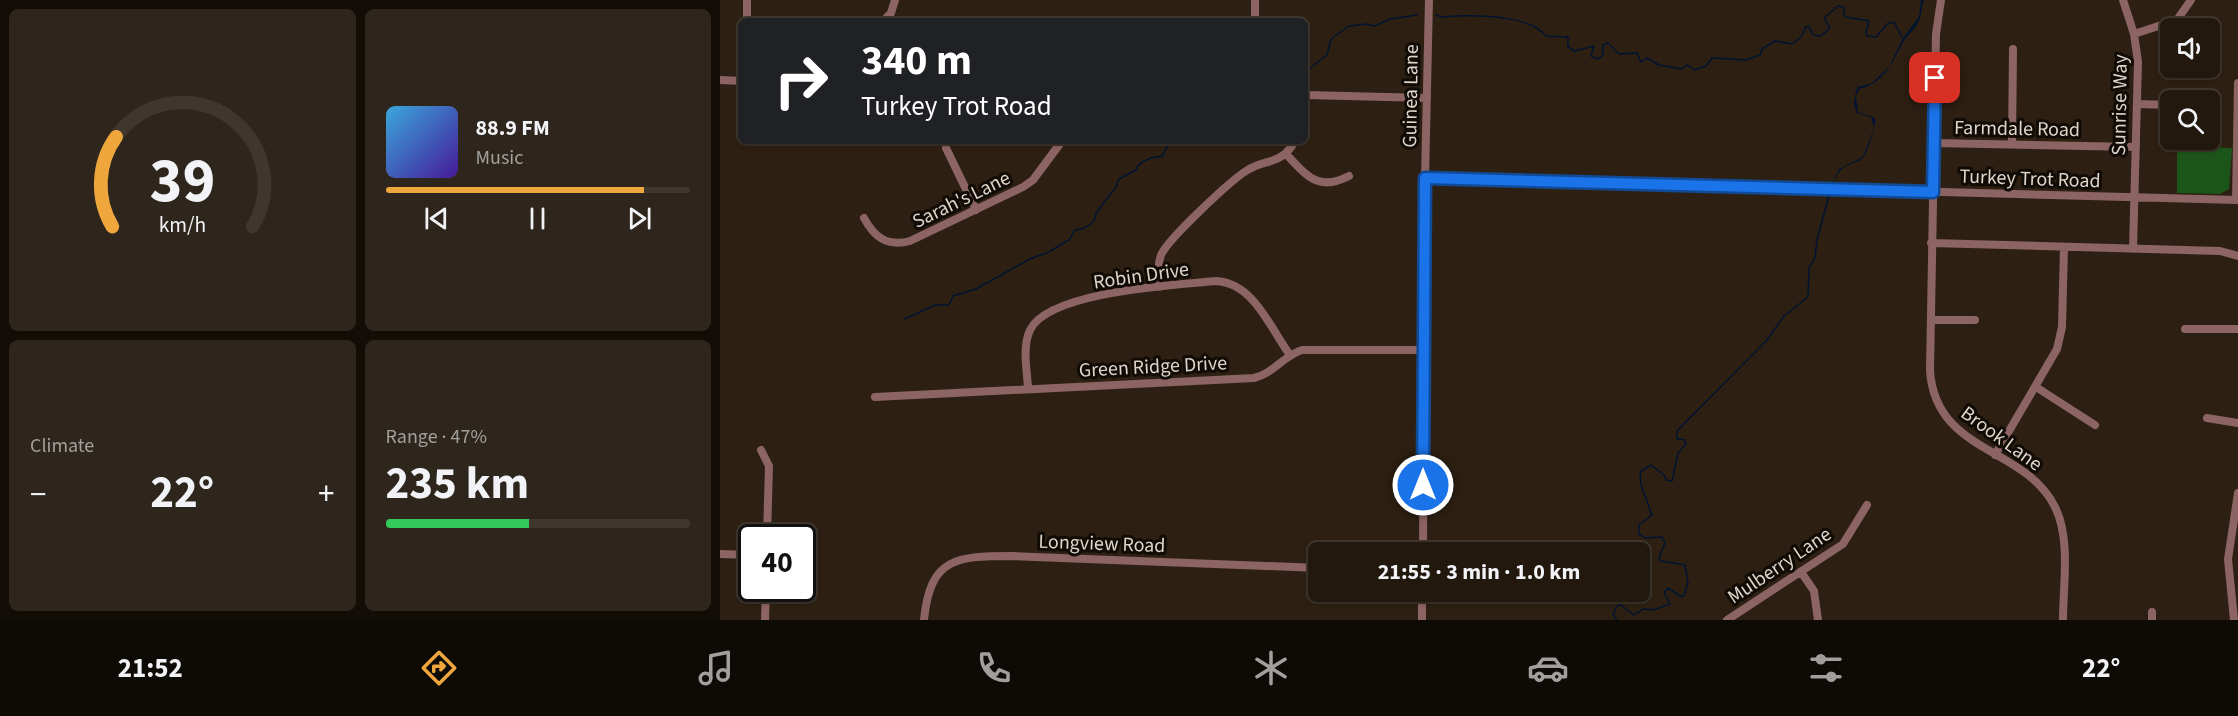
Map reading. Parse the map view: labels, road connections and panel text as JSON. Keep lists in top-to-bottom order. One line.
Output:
{"streets":{"street":["Guinea Lane","Sunrise Way","Farmdale Road","Turkey Trot Road","Sarah's Lane","Robin Drive","Green Ridge Drive","Brook Lane","Longview Road","Mulberry Lane"]},"crossings":[["Guinea Lane","Turkey Trot Road"],["Guinea Lane","Green Ridge Drive"],["Sunrise Way","Farmdale Road"],["Sunrise Way","Turkey Trot Road"],["Farmdale Road","Brook Lane"],["Turkey Trot Road","Brook Lane"],["Robin Drive","Green Ridge Drive"]],"page":{"turn":["340 m","Turkey Trot Road"],"song":["88.9 FM","Music"],"tile":["Climate",["Range · 47%","235 km"]],"heat":["−","22°","+"],"limit":"40","trip":"21:55 · 3 min · 1.0 km","tabs":["21:52","22°"],"gauge":["39","km/h"]}}
